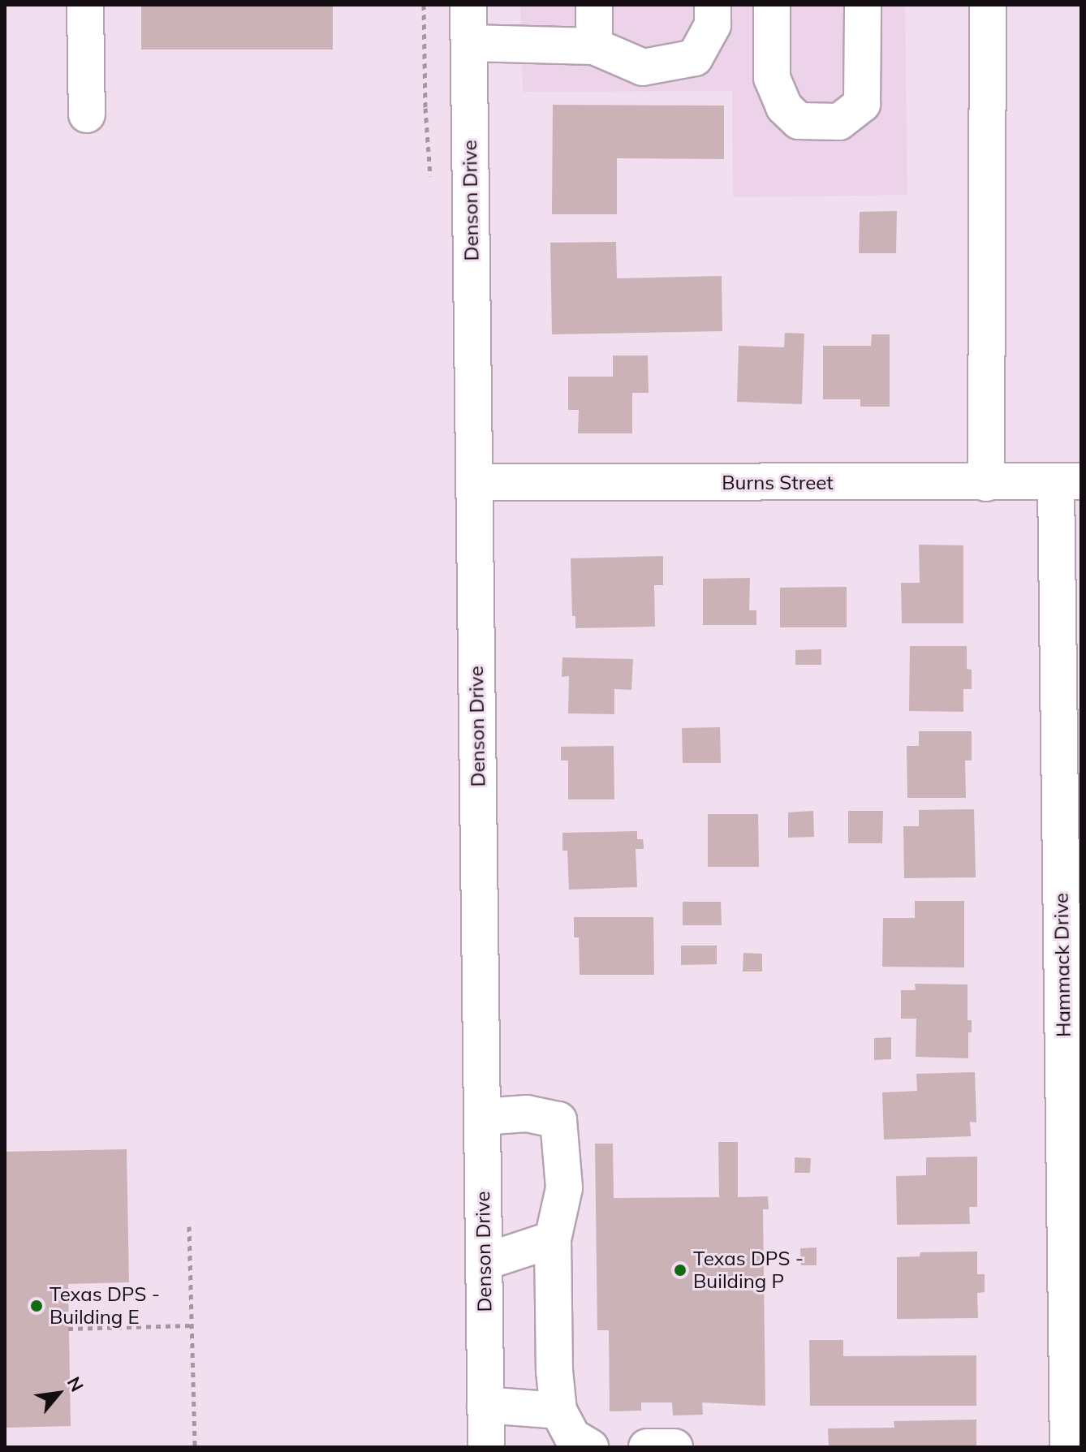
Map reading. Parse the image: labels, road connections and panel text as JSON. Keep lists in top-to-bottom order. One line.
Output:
{"streets":{"street":["Denson Drive","Burns Street","Hammack Drive"]},"crossings":[["Denson Drive","Burns Street"],["Burns Street","Hammack Drive"]],"places":["Texas DPS - Building P","Texas DPS - Building E"],"north":"top right"}
